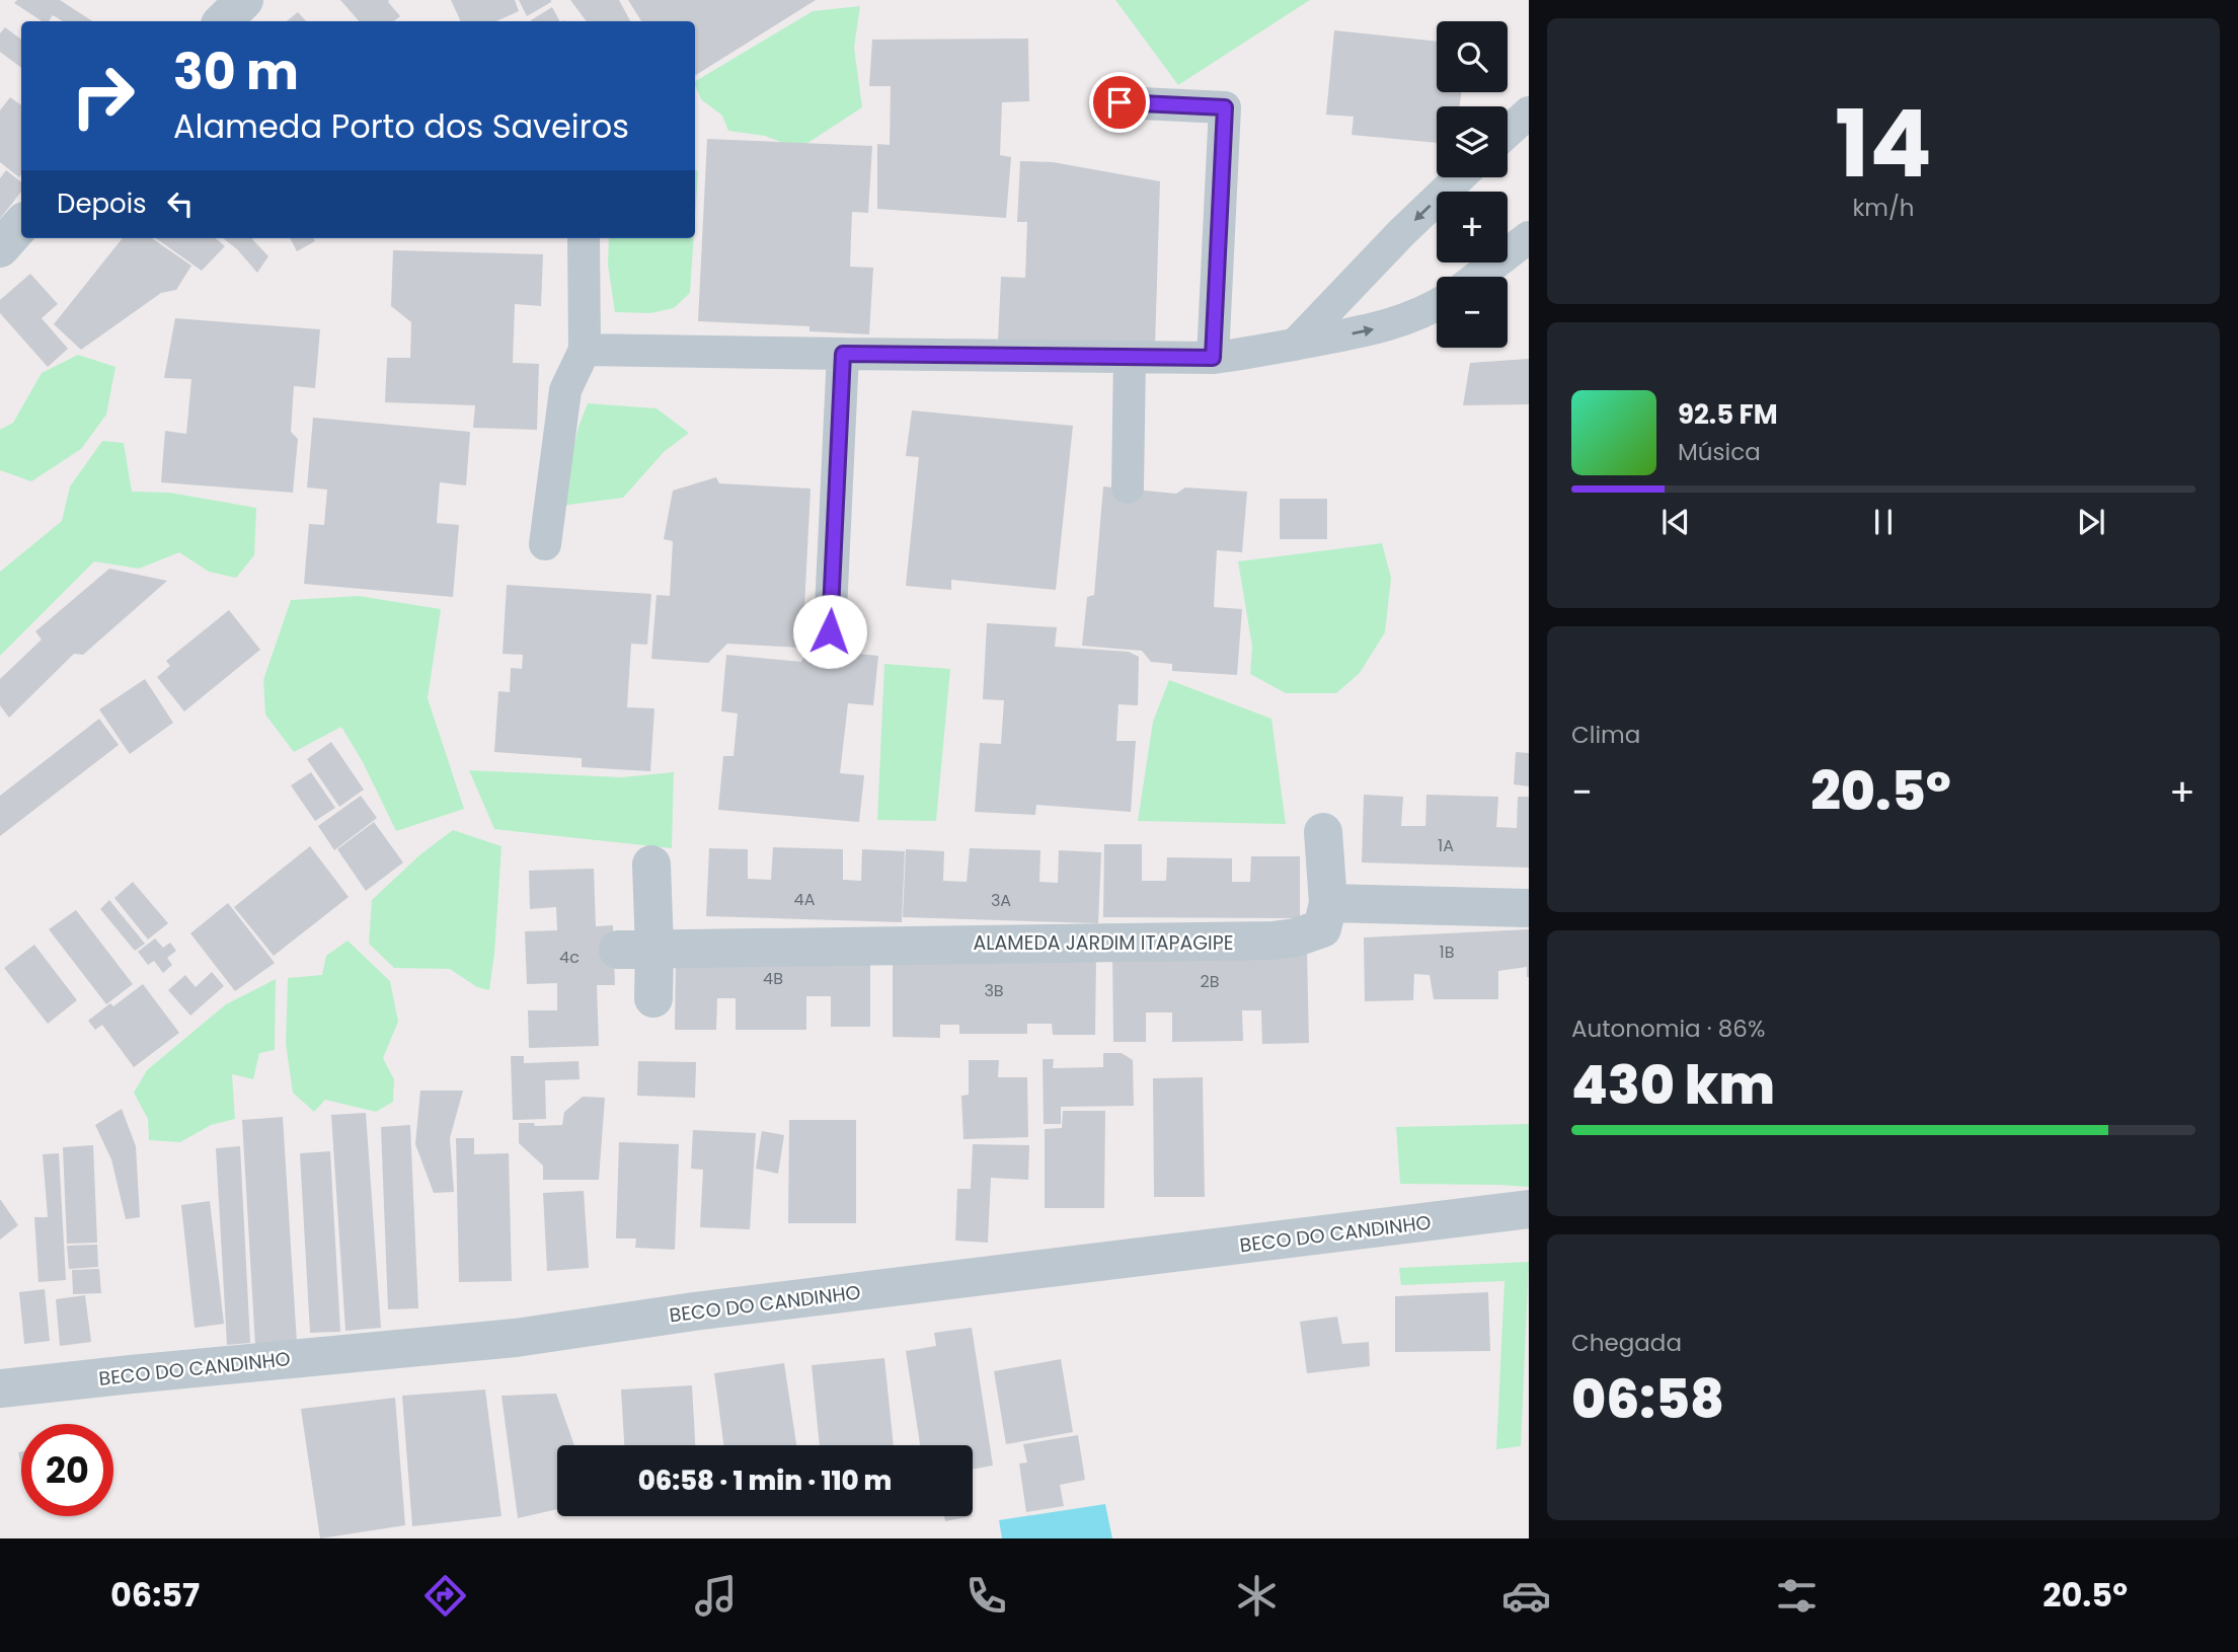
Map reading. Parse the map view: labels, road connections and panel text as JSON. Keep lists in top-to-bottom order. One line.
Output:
{"streets":{"street":["ALAMEDA JARDIM ITAPAGIPE","BECO DO CANDINHO"]},"house_numbers":["1A","4A","3A","1B","4c","4B","2B","3B"],"page":{"tile":[["14","km/h"],"Clima",["Autonomia · 86%","430 km"],["Chegada","06:58"]],"map_buttons":["+","−"],"turn":["30 m","Alameda Porto dos Saveiros"],"then":"Depois","song":["92.5 FM","Música"],"heat":["−","20.5°","+"],"limit":"20","trip":"06:58 · 1 min · 110 m","tabs":["06:57","20.5°"]}}
